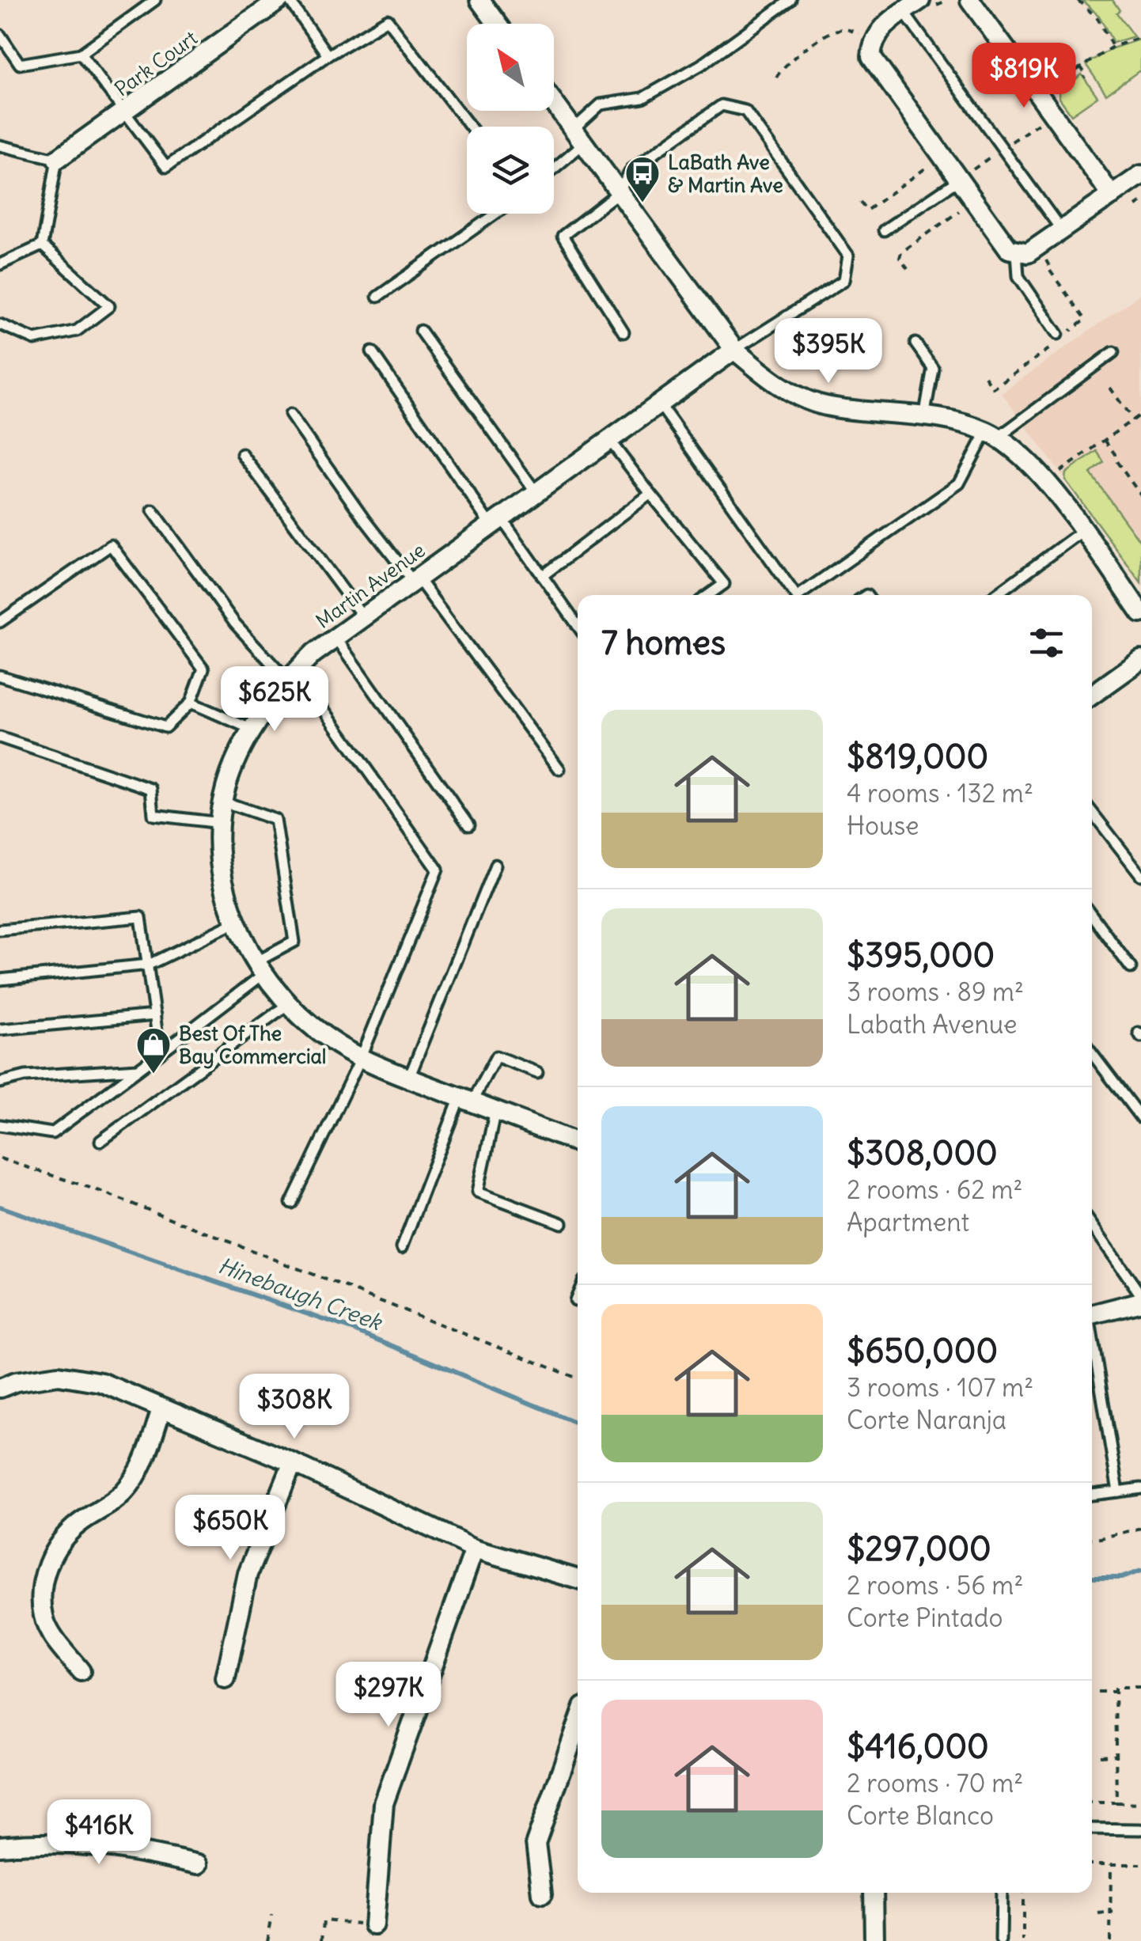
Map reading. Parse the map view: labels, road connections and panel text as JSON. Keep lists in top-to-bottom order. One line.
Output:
{"streets":{"street":["Park Court","Martin Avenue"]},"water":["Hinebaugh Creek"],"places":{"bus stop":["LaBath Ave & Martin Ave"],"shop":["Best Of The Bay Commercial"]},"north":"top left","page":{"price":["$819K","$395K","$625K","$308K","$650K","$297K","$416K"],"heading":"7 homes","list":[{"name":"$819,000","note":"4 rooms · 132 m² · House"},{"name":"$395,000","note":"3 rooms · 89 m² · Labath Avenue"},{"name":"$308,000","note":"2 rooms · 62 m² · Apartment"},{"name":"$650,000","note":"3 rooms · 107 m² · Corte Naranja"},{"name":"$297,000","note":"2 rooms · 56 m² · Corte Pintado"},{"name":"$416,000","note":"2 rooms · 70 m² · Corte Blanco"}]}}
